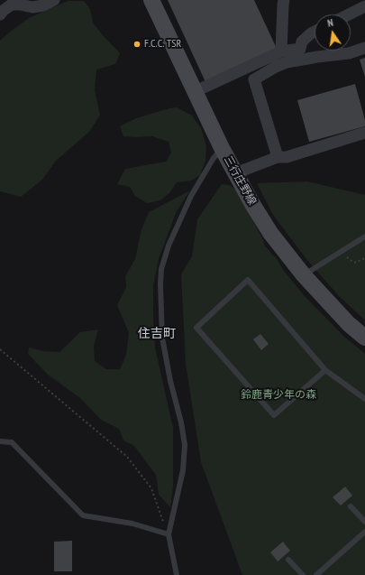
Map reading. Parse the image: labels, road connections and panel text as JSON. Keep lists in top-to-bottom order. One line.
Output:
{"streets":{"main road":["三行庄野線"]},"districts":["住吉町"],"parks":["鈴鹿青少年の森"],"places":["F.C.C. TSR"],"north":"top"}
